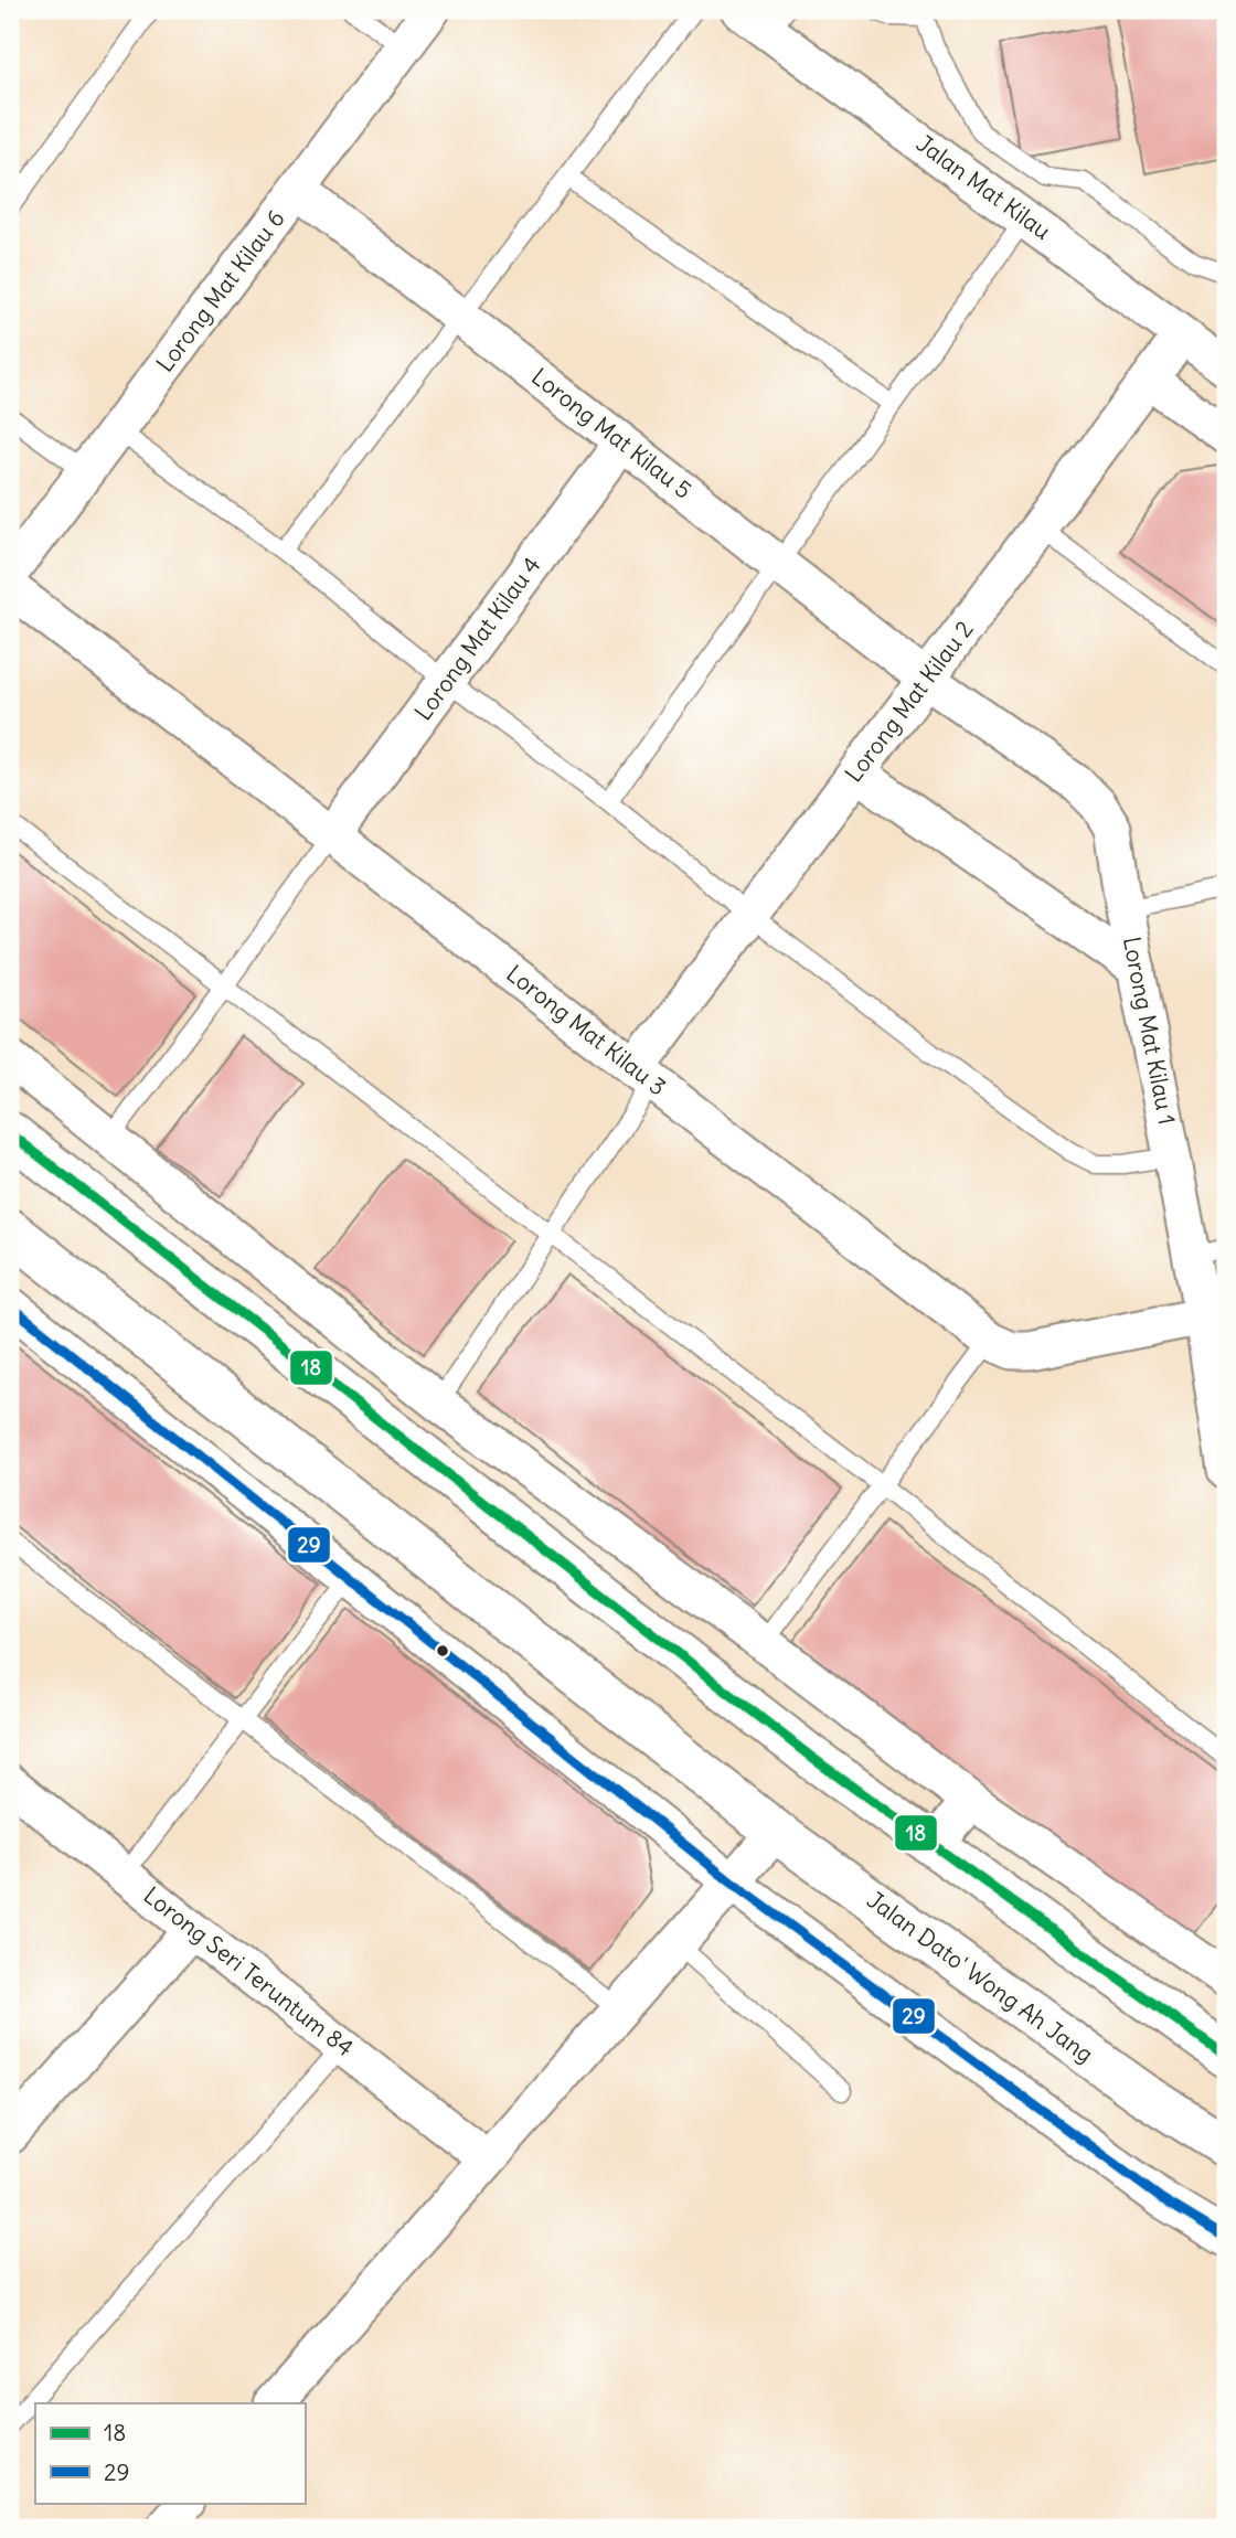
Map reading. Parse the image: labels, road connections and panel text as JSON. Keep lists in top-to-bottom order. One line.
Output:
{"streets":{"main road":["Jalan Dato' Wong Ah Jang"],"street":["Jalan Mat Kilau","Lorong Mat Kilau 6","Lorong Mat Kilau 5","Lorong Mat Kilau 4","Lorong Mat Kilau 2","Lorong Mat Kilau 3","Lorong Mat Kilau 1","Lorong Seri Teruntum 84"]},"crossings":[["Jalan Mat Kilau","Lorong Mat Kilau 2"],["Lorong Mat Kilau 6","Lorong Mat Kilau 5"],["Lorong Mat Kilau 6","Lorong Mat Kilau 3"],["Lorong Mat Kilau 5","Lorong Mat Kilau 4"],["Lorong Mat Kilau 5","Lorong Mat Kilau 2"],["Lorong Mat Kilau 5","Lorong Mat Kilau 1"],["Lorong Mat Kilau 4","Lorong Mat Kilau 3"],["Lorong Mat Kilau 2","Lorong Mat Kilau 3"],["Lorong Mat Kilau 2","Lorong Mat Kilau 1"],["Lorong Mat Kilau 3","Lorong Mat Kilau 1"]],"lines":["transit line 18","transit line 29"],"legend":["18","29"]}
